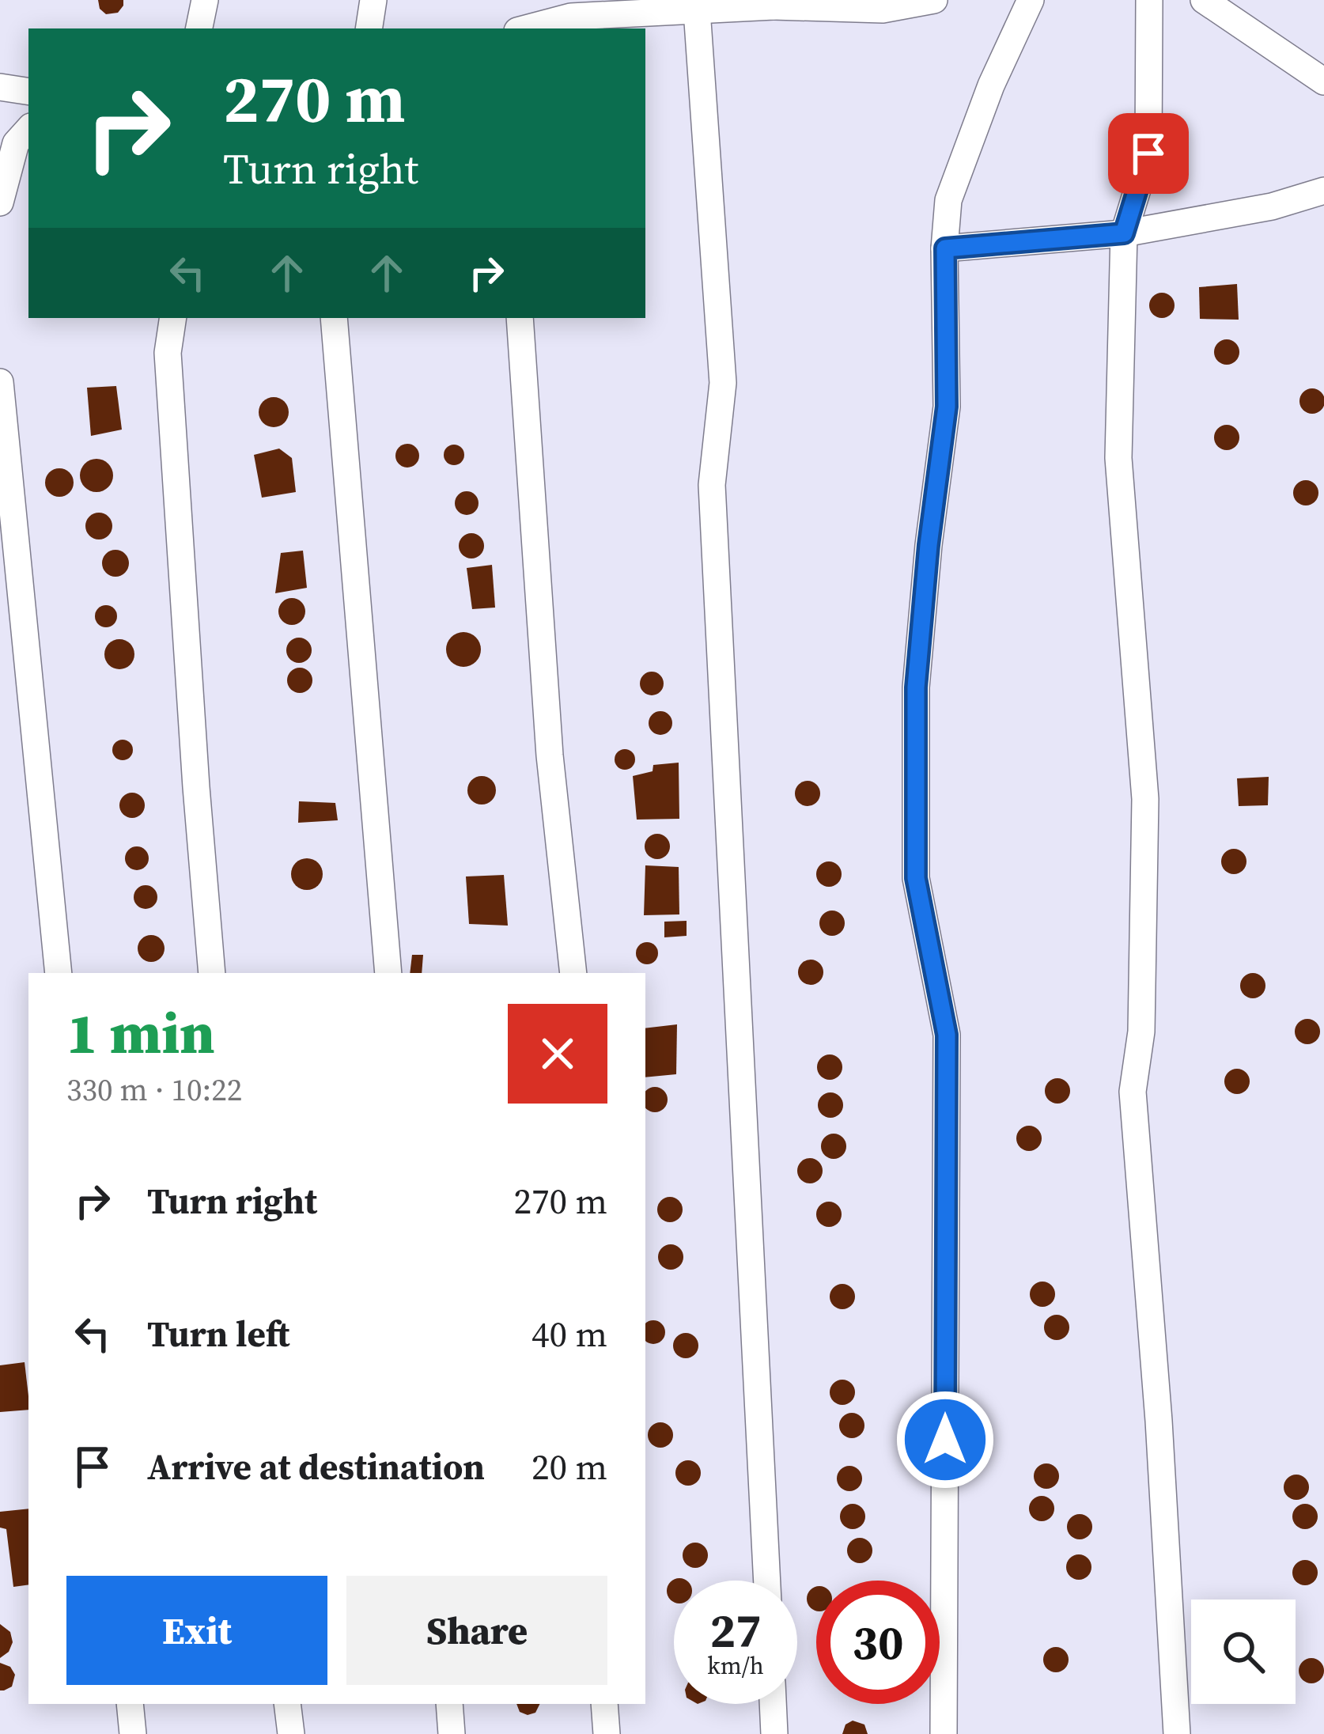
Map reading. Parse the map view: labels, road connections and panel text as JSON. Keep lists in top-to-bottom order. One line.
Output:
{"page":{"turn":["270 m","Turn right"],"heading":["1 min","330 m · 10:22"],"list":[{"name":"Turn right","value":"270 m"},{"name":"Turn left","value":"40 m"},{"name":"Arrive at destination","value":"20 m"}],"buttons":["Exit","Share"],"speed":"27 km/h","limit":"30"}}
